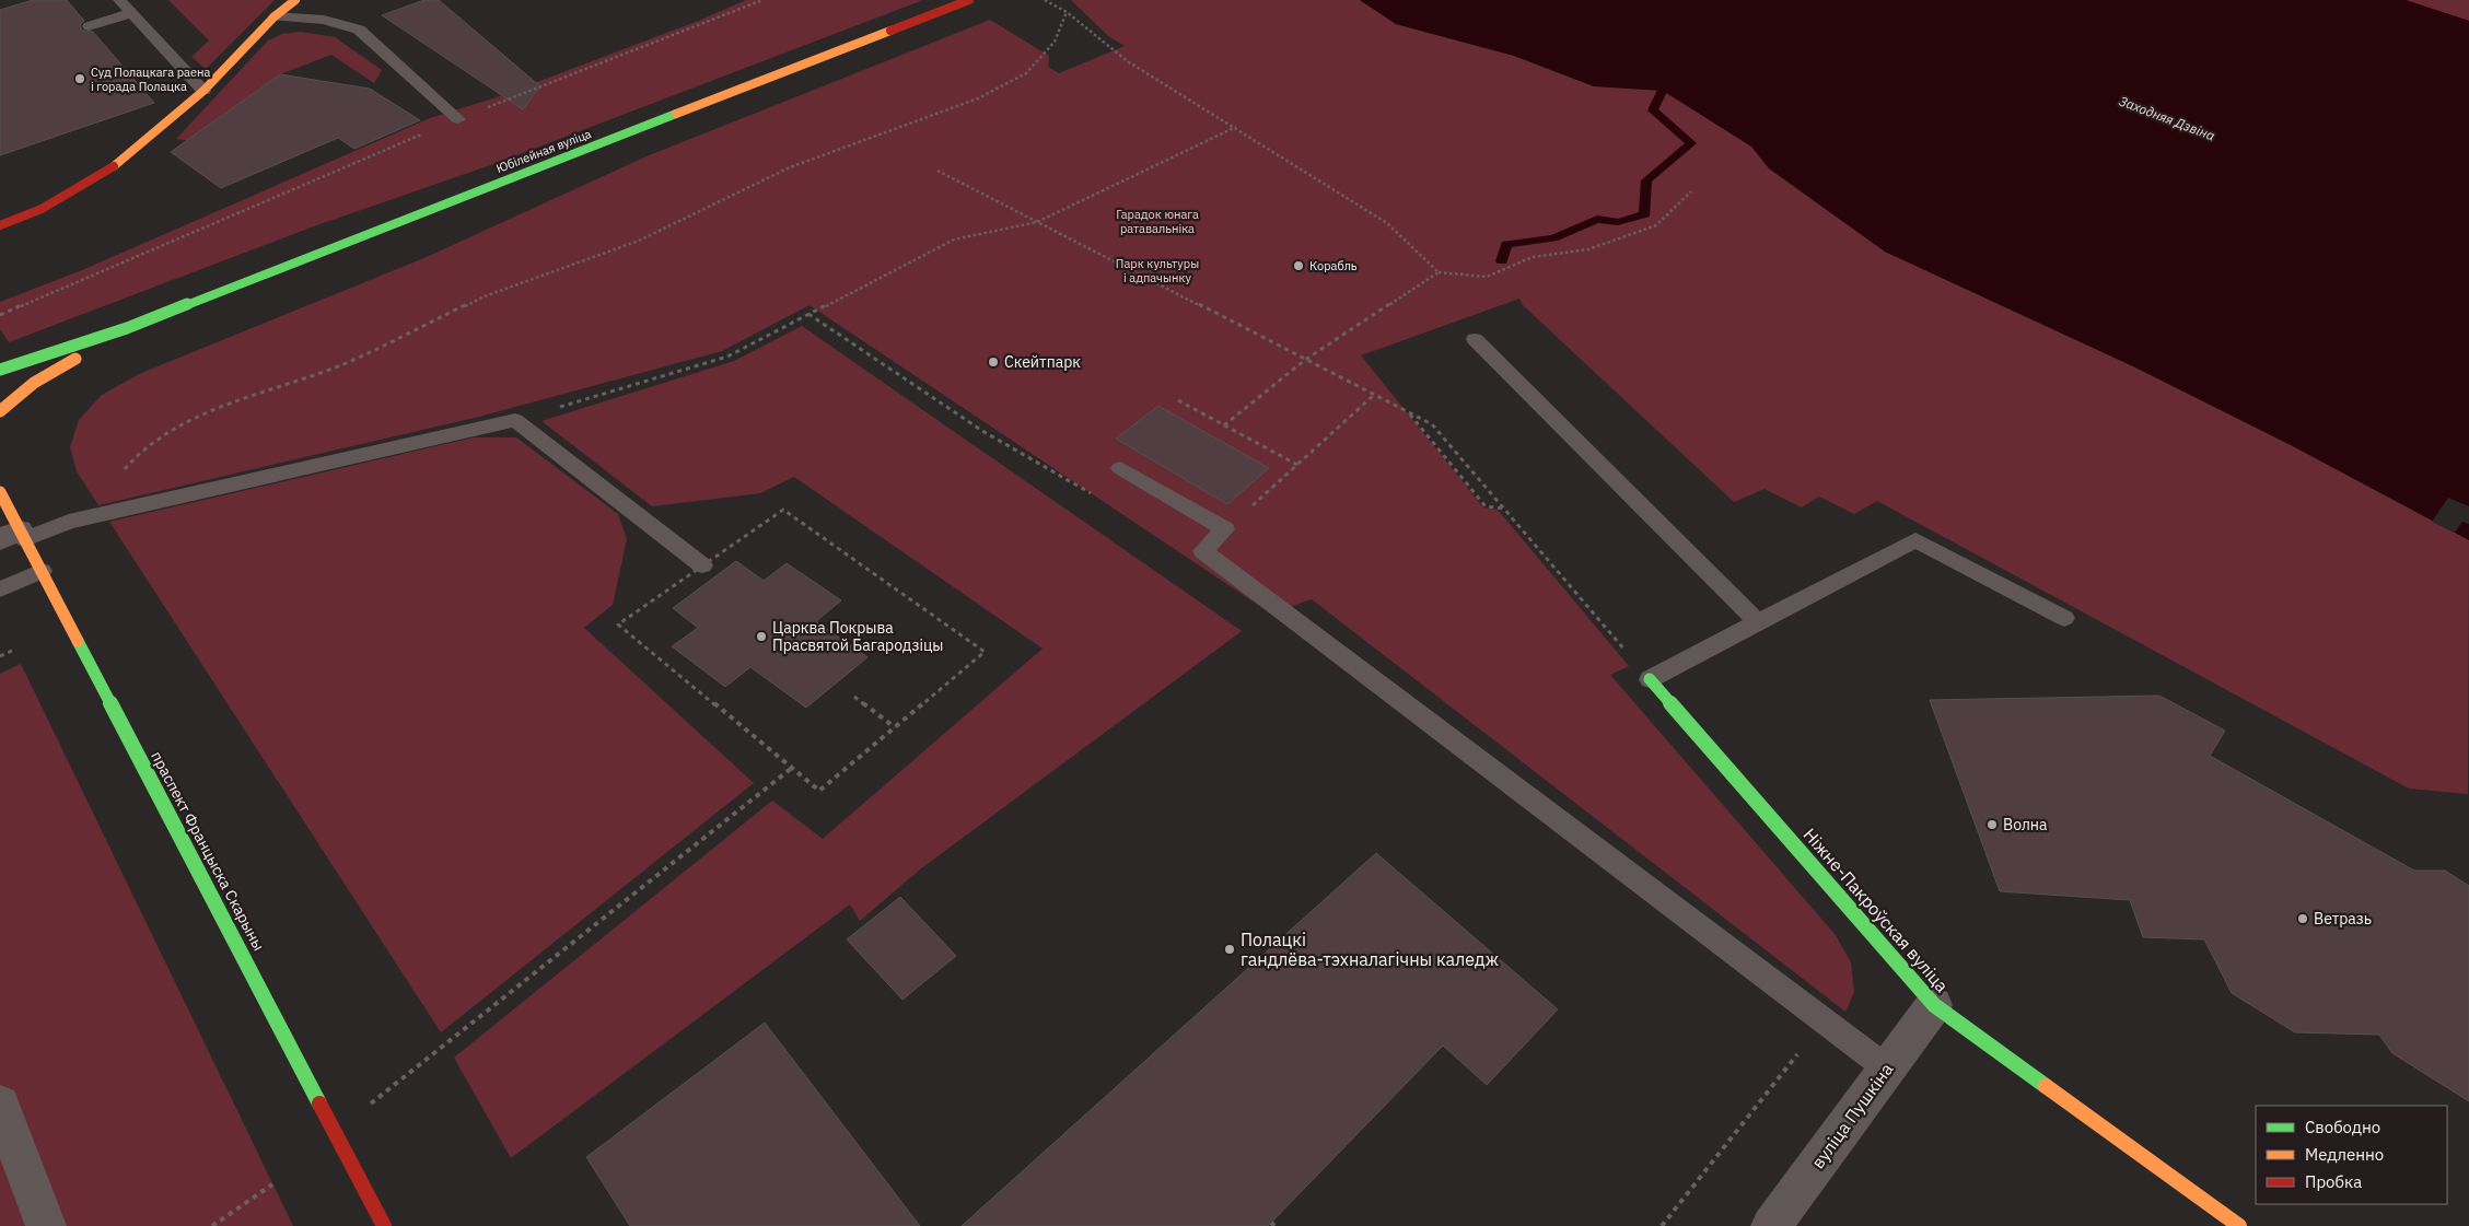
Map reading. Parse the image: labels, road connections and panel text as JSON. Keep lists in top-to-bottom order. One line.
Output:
{"streets":{"street":["Юбілейная вуліца","праспект Францыска Скарыны","Ніжне-Пакроўская вуліца","вуліца Пушкіна"]},"crossings":[["Ніжне-Пакроўская вуліца","вуліца Пушкіна"]],"water":["Заходняя Дзвіна"],"parks":["Гарадок юнага ратавальніка","Парк культуры і адпачынку"],"places":["Суд Полацкага раена і горада Полацка","Корабль","Скейтпарк","Царква Покрыва Прасвятой Багародзіцы","Волна","Ветразь","Полацкі гандлёва-тэхналагічны каледж"],"legend":["Свободно","Медленно","Пробка"]}
